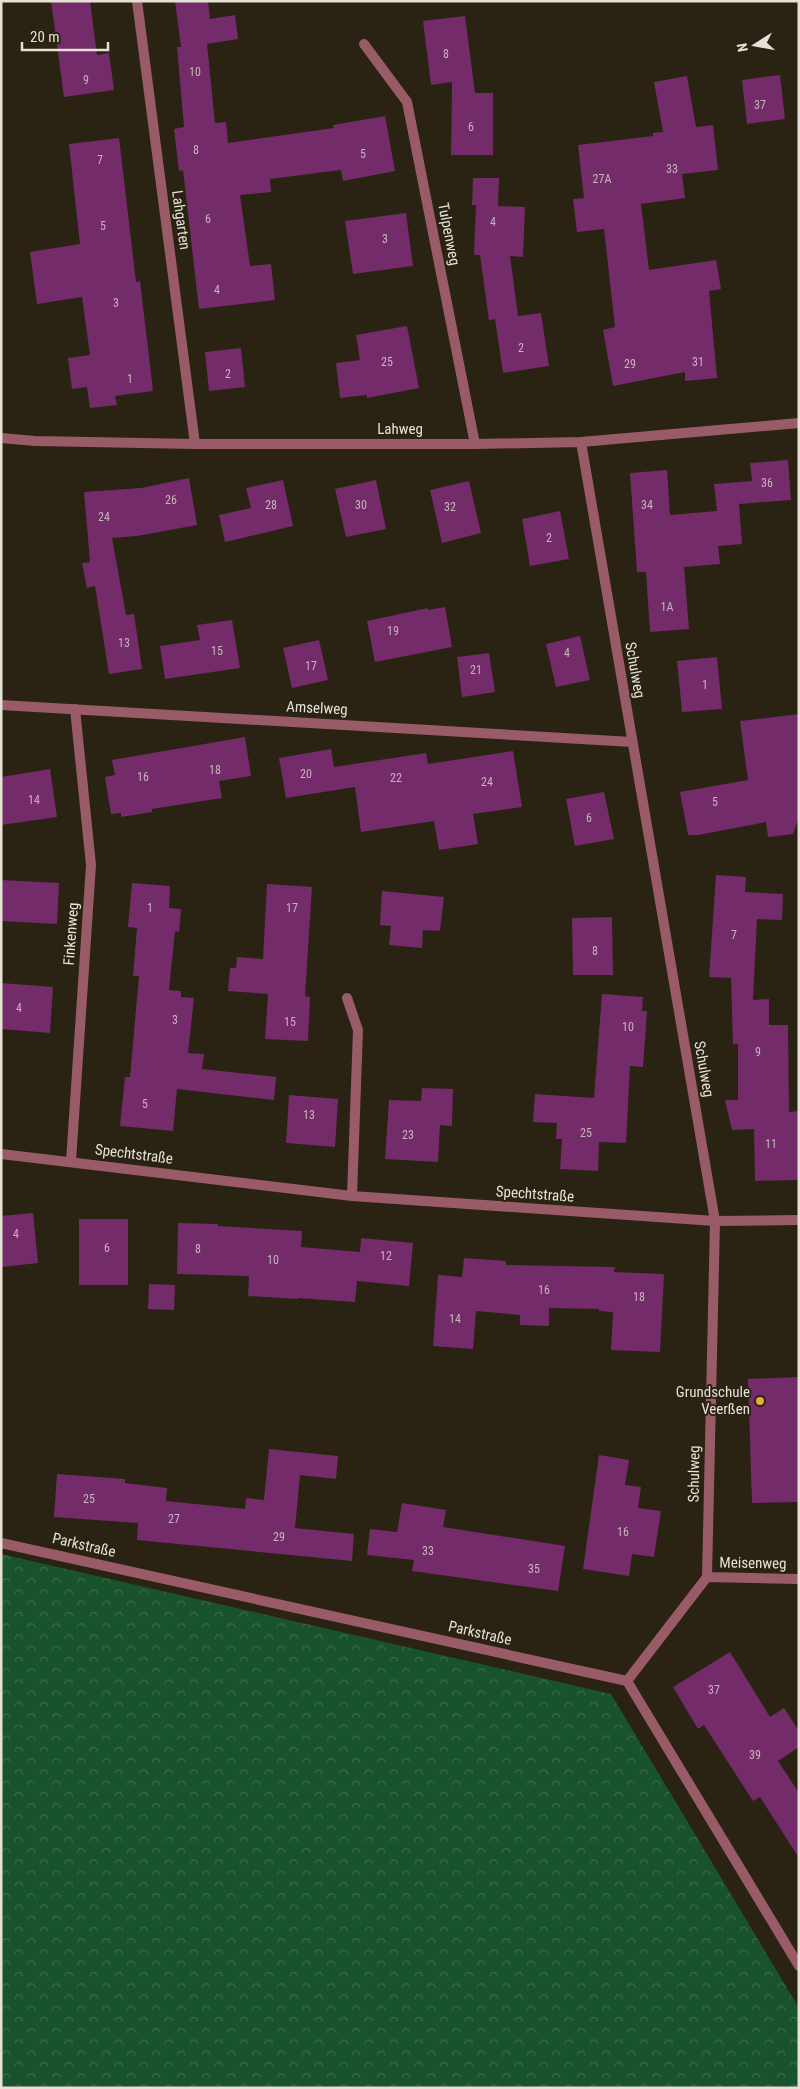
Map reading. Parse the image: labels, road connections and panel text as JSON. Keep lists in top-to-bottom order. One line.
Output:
{"streets":{"street":["Lahgarten","Tulpenweg","Lahweg","Schulweg","Amselweg","Finkenweg","Spechtstraße","Parkstraße","Meisenweg"]},"crossings":[["Lahgarten","Lahweg"],["Tulpenweg","Lahweg"],["Lahweg","Schulweg"],["Schulweg","Amselweg"],["Schulweg","Spechtstraße"],["Schulweg","Meisenweg"],["Amselweg","Finkenweg"],["Finkenweg","Spechtstraße"]],"places":["Grundschule Veerßen"],"house_numbers":["8","10","9","37","6","8","5","7","33","27A","6","4","5","3","4","3","2","25","31","29","2","1","36","26","28","30","34","32","24","2","1A","19","13","15","4","17","21","1","18","20","16","22","24","14","5","6","1","17","7","8","4","3","15","10","9","5","13","25","23","11","4","6","8","12","10","16","18","14","25","27","16","29","33","35","37","39"],"scale_bar":"20 m","north":"left"}
